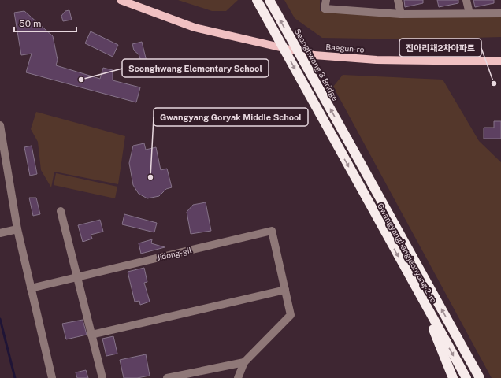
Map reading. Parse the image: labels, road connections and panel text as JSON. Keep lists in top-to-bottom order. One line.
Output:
{"streets":{"highway":["Seonghwang 3 Bridge","Gwangyanghangjeonyong 2-ro"],"main road":["Baegun-ro"],"street":["Jidong-gil"]},"crossings":[["Seonghwang 3 Bridge","Gwangyanghangjeonyong 2-ro"]],"one_way":["Seonghwang 3 Bridge"],"places":["Seonghwang Elementary School","진아리채2차아파트","Gwangyang Goryak Middle School"],"scale_bar":"50 m"}
